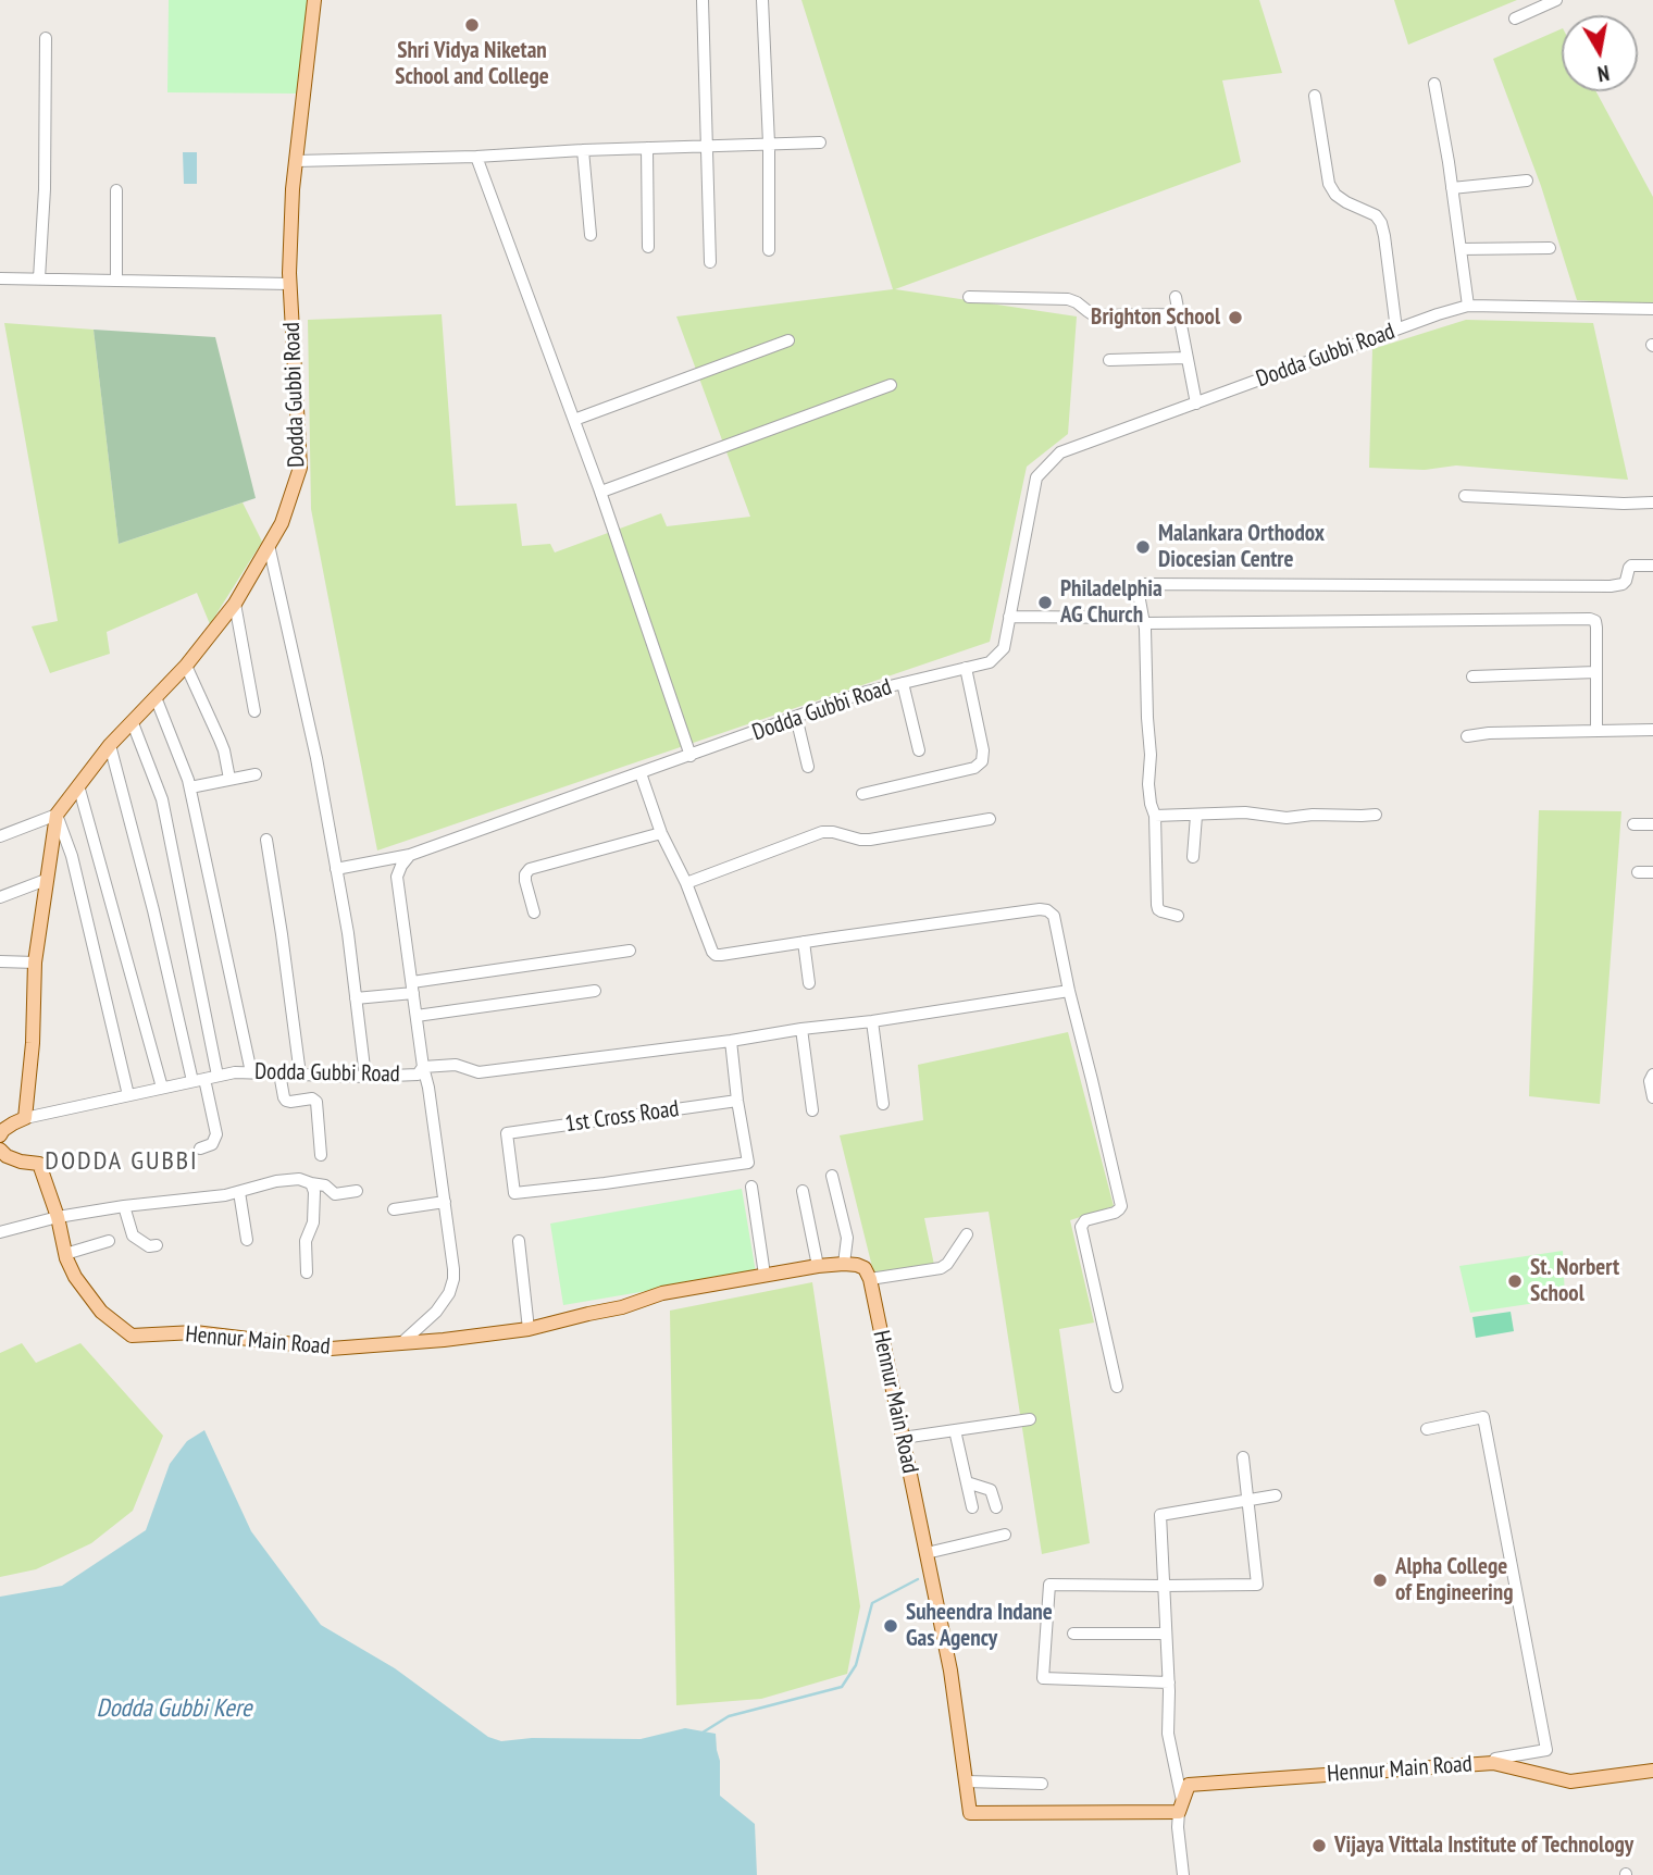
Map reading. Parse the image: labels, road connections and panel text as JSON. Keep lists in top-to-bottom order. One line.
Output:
{"streets":{"main road":["Dodda Gubbi Road","Hennur Main Road"],"street":["1st Cross Road"]},"districts":["DODDA GUBBI"],"water":["Dodda Gubbi Kere"],"places":["Shri Vidya Niketan School and College","Brighton School","Malankara Orthodox Diocesian Centre","Philadelphia AG Church","St. Norbert School","Alpha College of Engineering","Suheendra Indane Gas Agency","Vijaya Vittala Institute of Technology"],"north":"bottom"}
